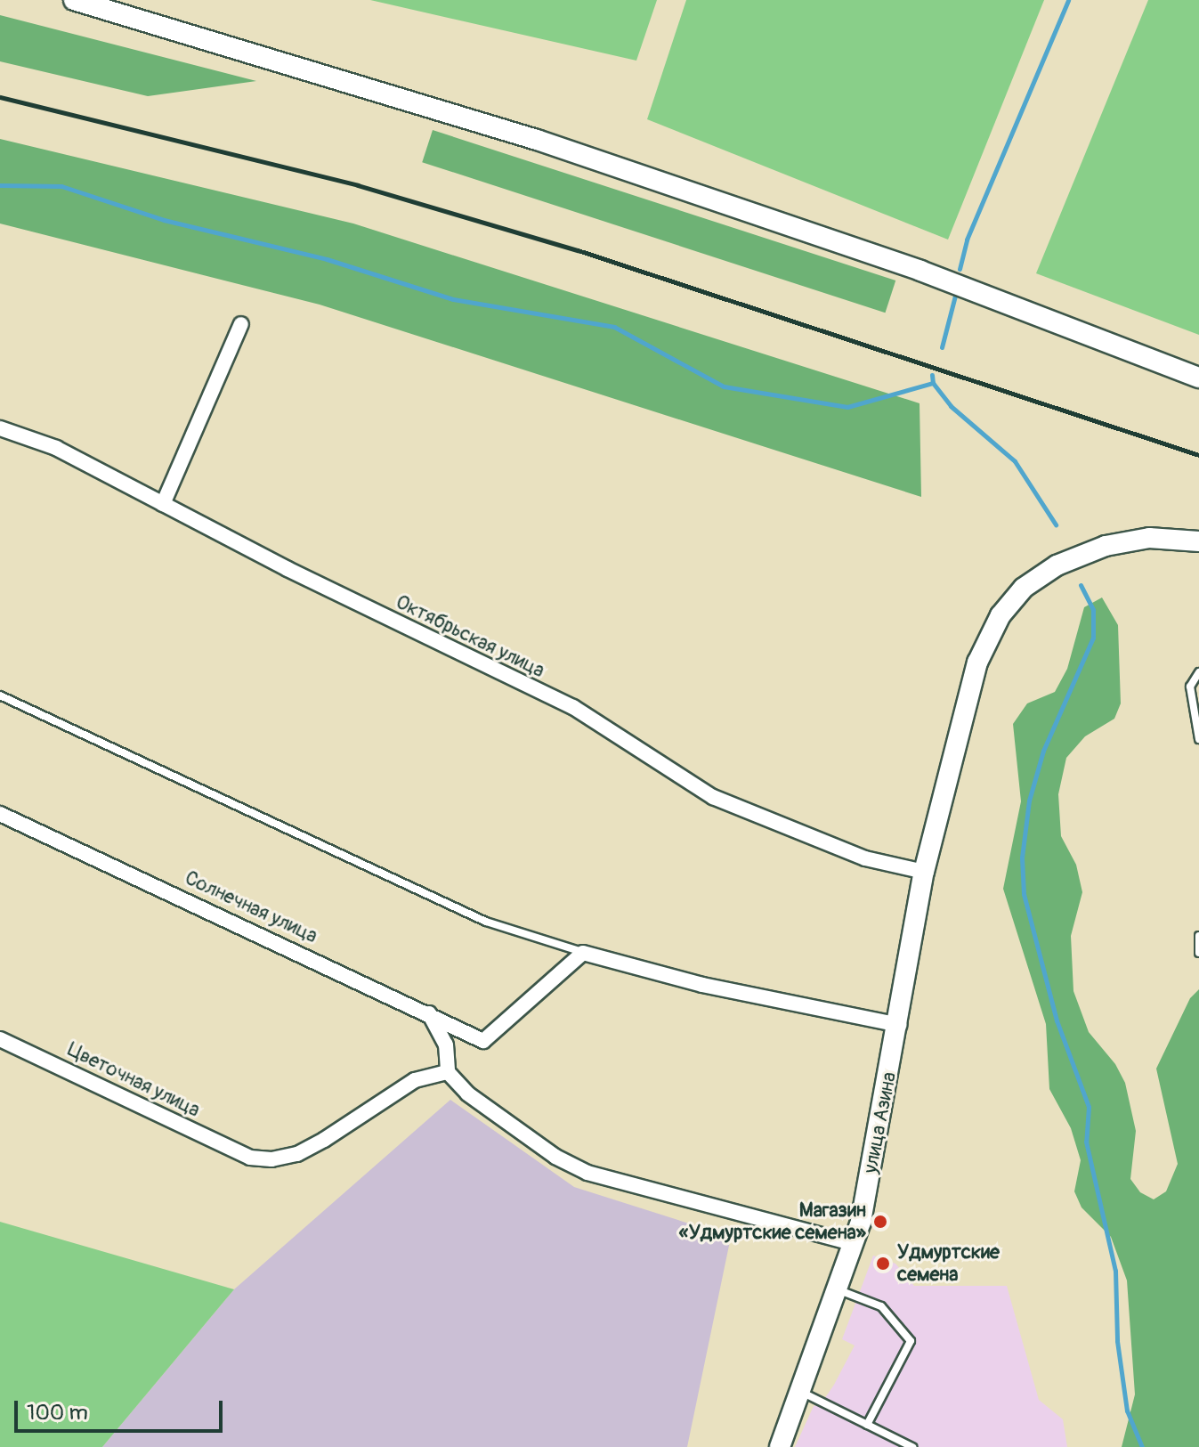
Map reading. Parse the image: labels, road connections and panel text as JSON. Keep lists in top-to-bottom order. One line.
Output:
{"streets":{"street":["Октябрьская улица","Солнечная улица","Цветочная улица","улица Азина"]},"crossings":[["Октябрьская улица","улица Азина"]],"places":["Магазин «Удмуртские семена»","Удмуртские семена"],"scale_bar":"100 m"}
